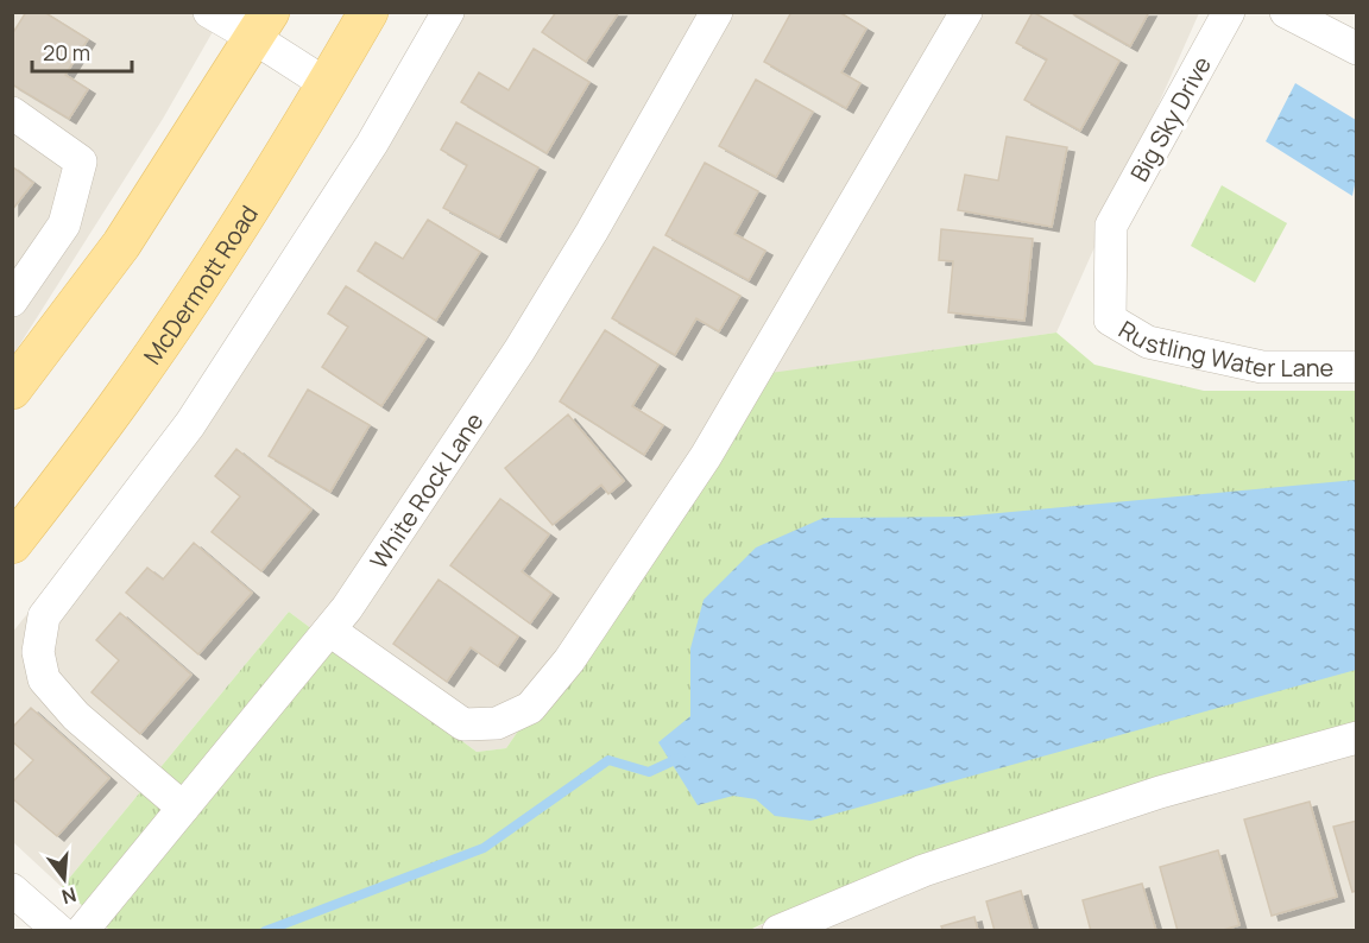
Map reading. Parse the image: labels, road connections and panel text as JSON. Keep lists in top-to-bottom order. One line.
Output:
{"streets":{"main road":["McDermott Road"],"street":["Big Sky Drive","Rustling Water Lane","White Rock Lane"]},"crossings":[["Big Sky Drive","Rustling Water Lane"]],"scale_bar":"20 m","north":"bottom"}
